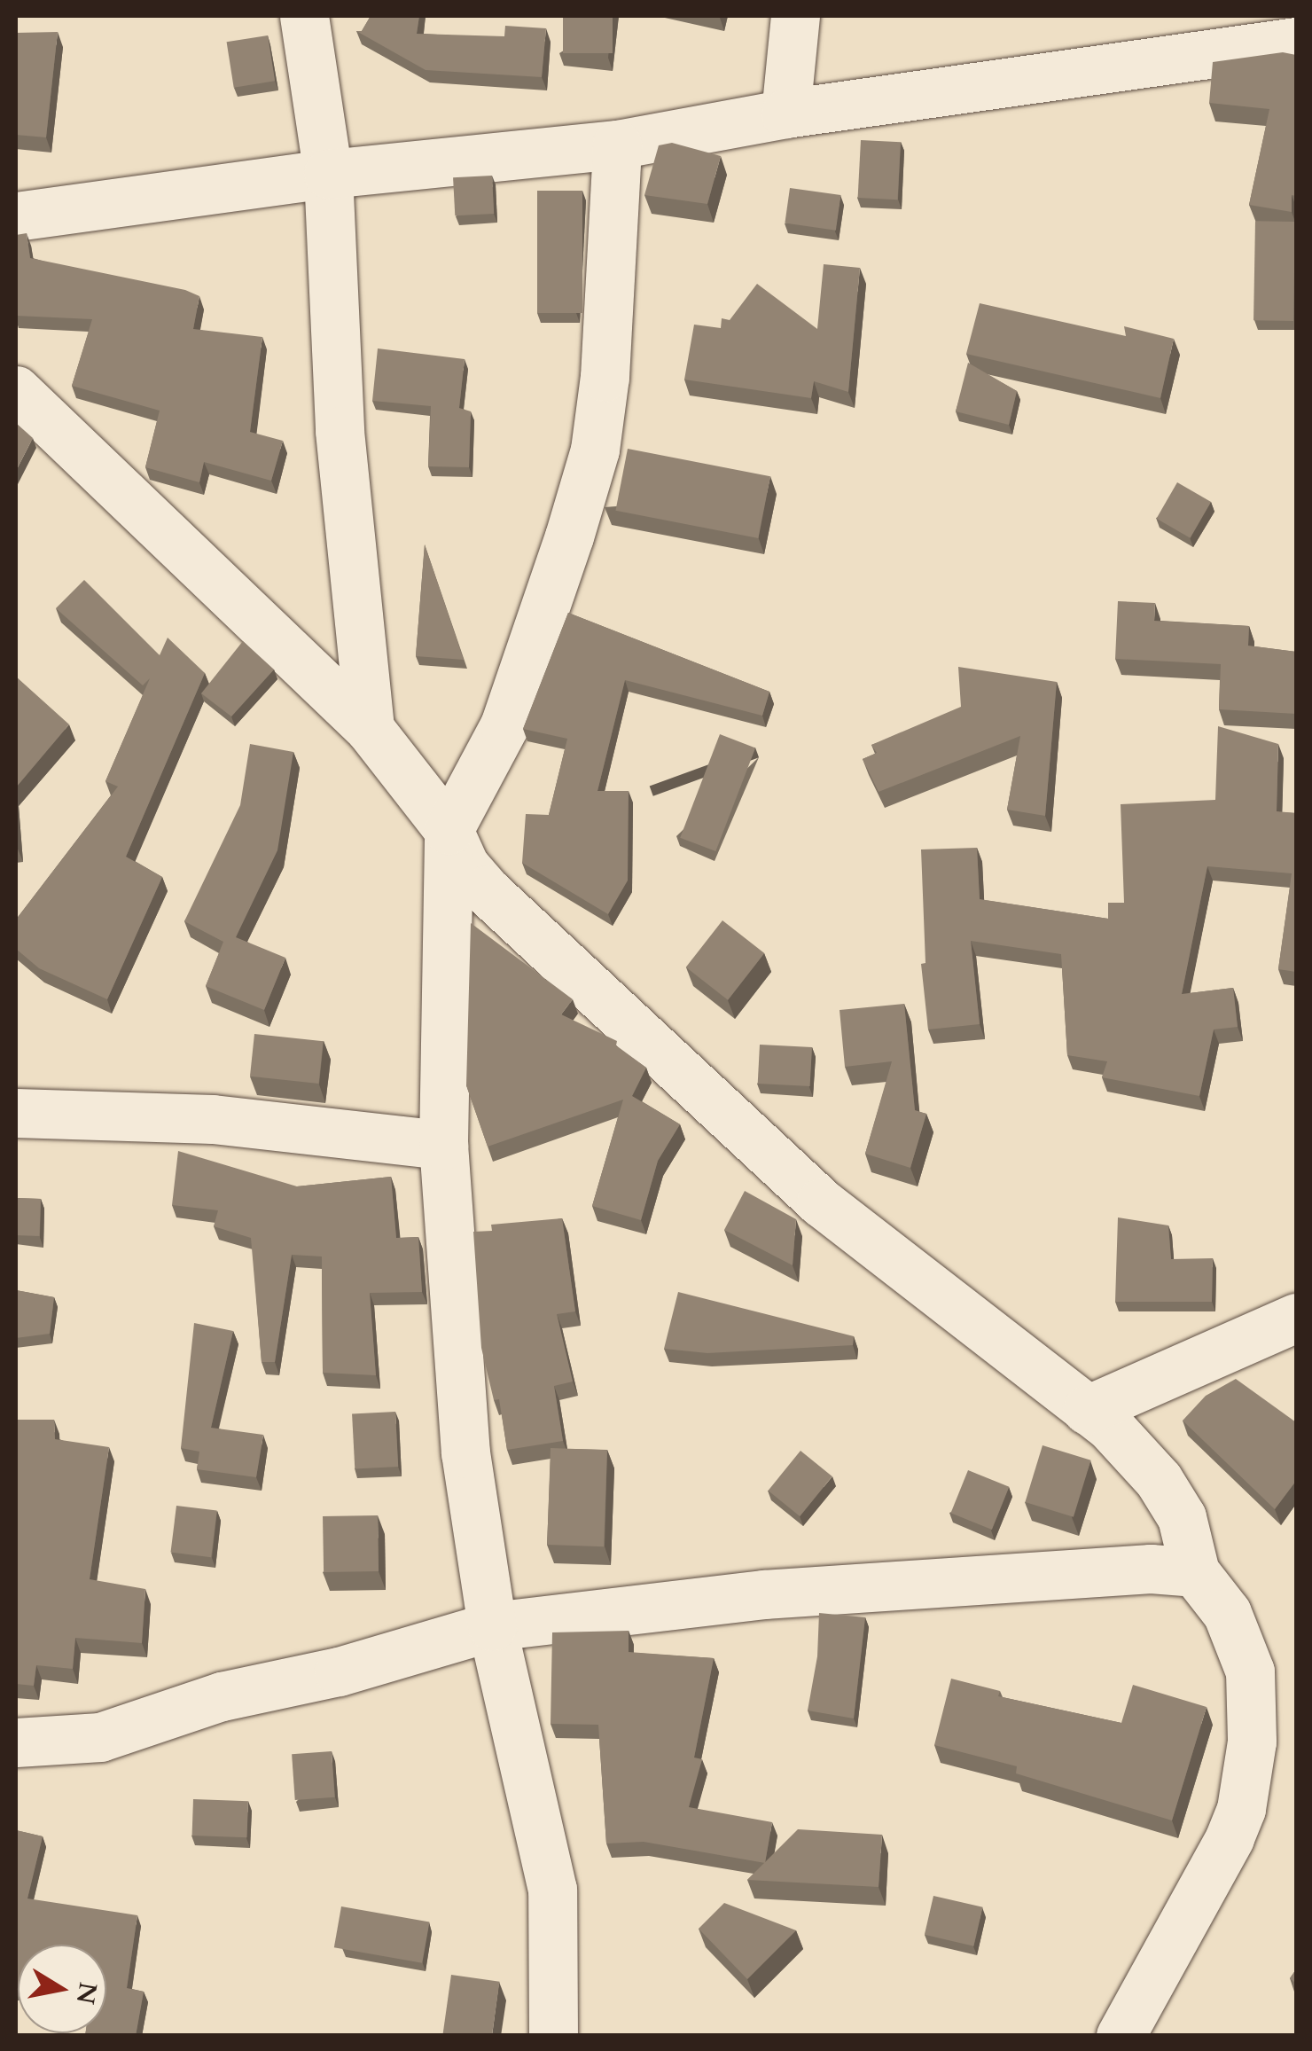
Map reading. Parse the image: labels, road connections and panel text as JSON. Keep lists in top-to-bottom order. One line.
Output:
{"north":"right"}
